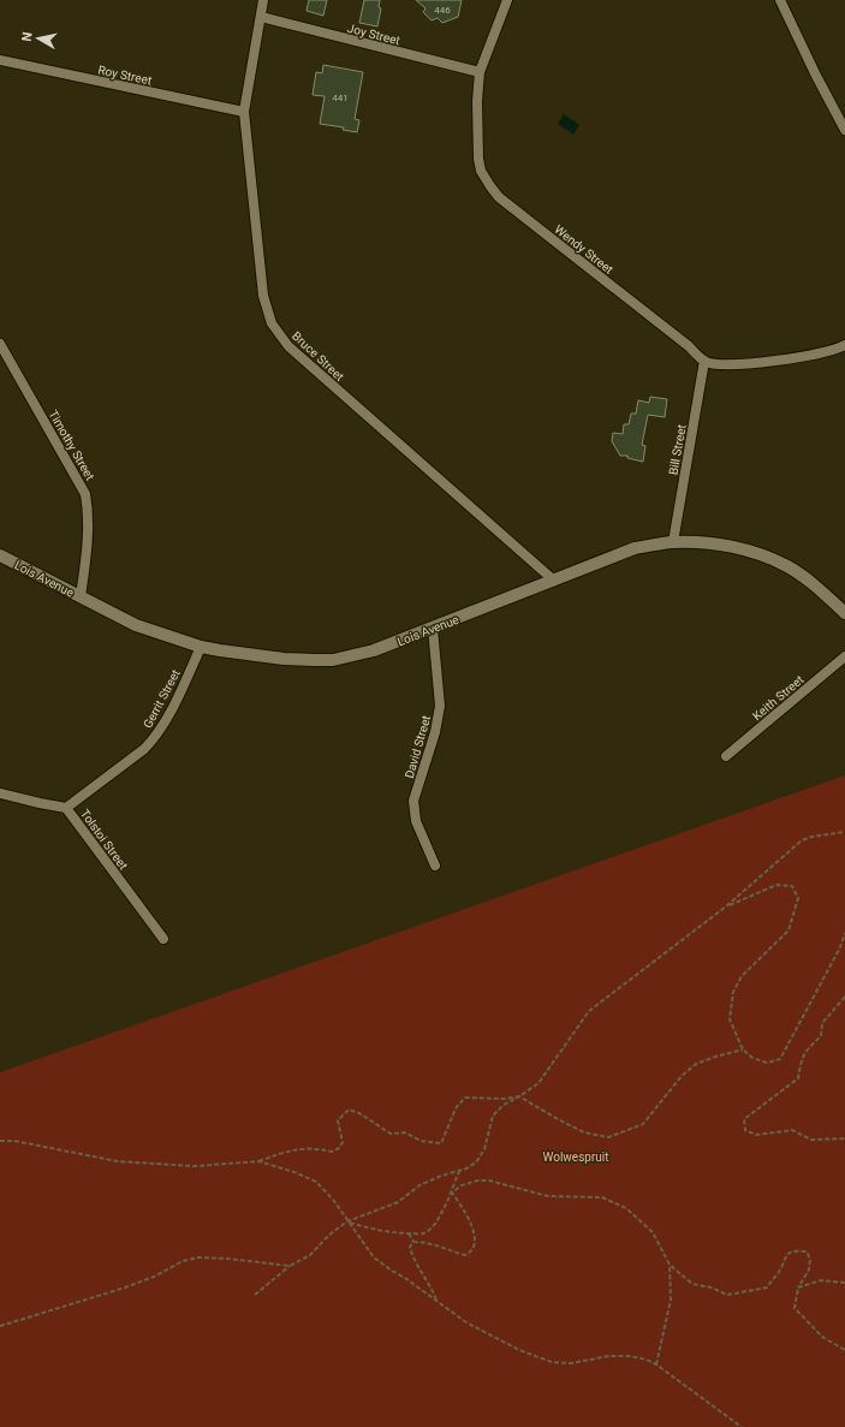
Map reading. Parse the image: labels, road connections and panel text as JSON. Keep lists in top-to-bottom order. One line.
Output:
{"streets":{"street":["Joy Street","Roy Street","Wendy Street","Bruce Street","Timothy Street","Bill Street","Lois Avenue","Keith Street","Gerrit Street","David Street","Tolstoi Street"]},"crossings":[["Joy Street","Wendy Street"],["Joy Street","Bruce Street"],["Roy Street","Bruce Street"],["Wendy Street","Bill Street"],["Bruce Street","Lois Avenue"],["Timothy Street","Lois Avenue"],["Bill Street","Lois Avenue"],["Lois Avenue","Gerrit Street"],["Lois Avenue","David Street"],["Gerrit Street","Tolstoi Street"]],"parks":["Wolwespruit"],"house_numbers":["446","441"],"north":"left"}
